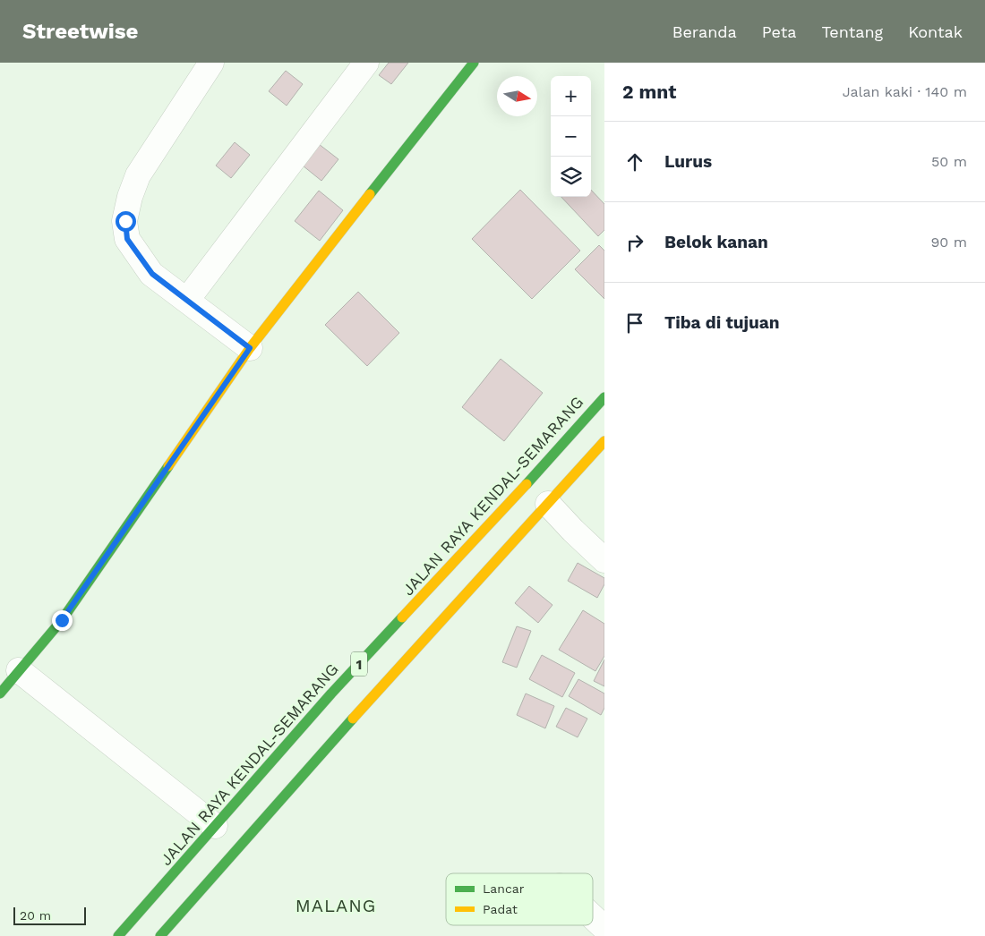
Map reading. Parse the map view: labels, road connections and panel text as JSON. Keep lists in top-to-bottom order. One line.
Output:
{"streets":{"main road":["JALAN RAYA KENDAL-SEMARANG","1"]},"districts":["MALANG"],"legend":["Lancar","Padat"],"scale_bar":"20 m","north":"right","page":{"header":"Streetwise","nav":["Beranda","Peta","Tentang","Kontak"],"heading":["2 mnt","Jalan kaki · 140 m"],"map_buttons":["+","−"],"list":[["Lurus","50 m"],["Belok kanan","90 m"],"Tiba di tujuan"],"scale":"20 m"}}
